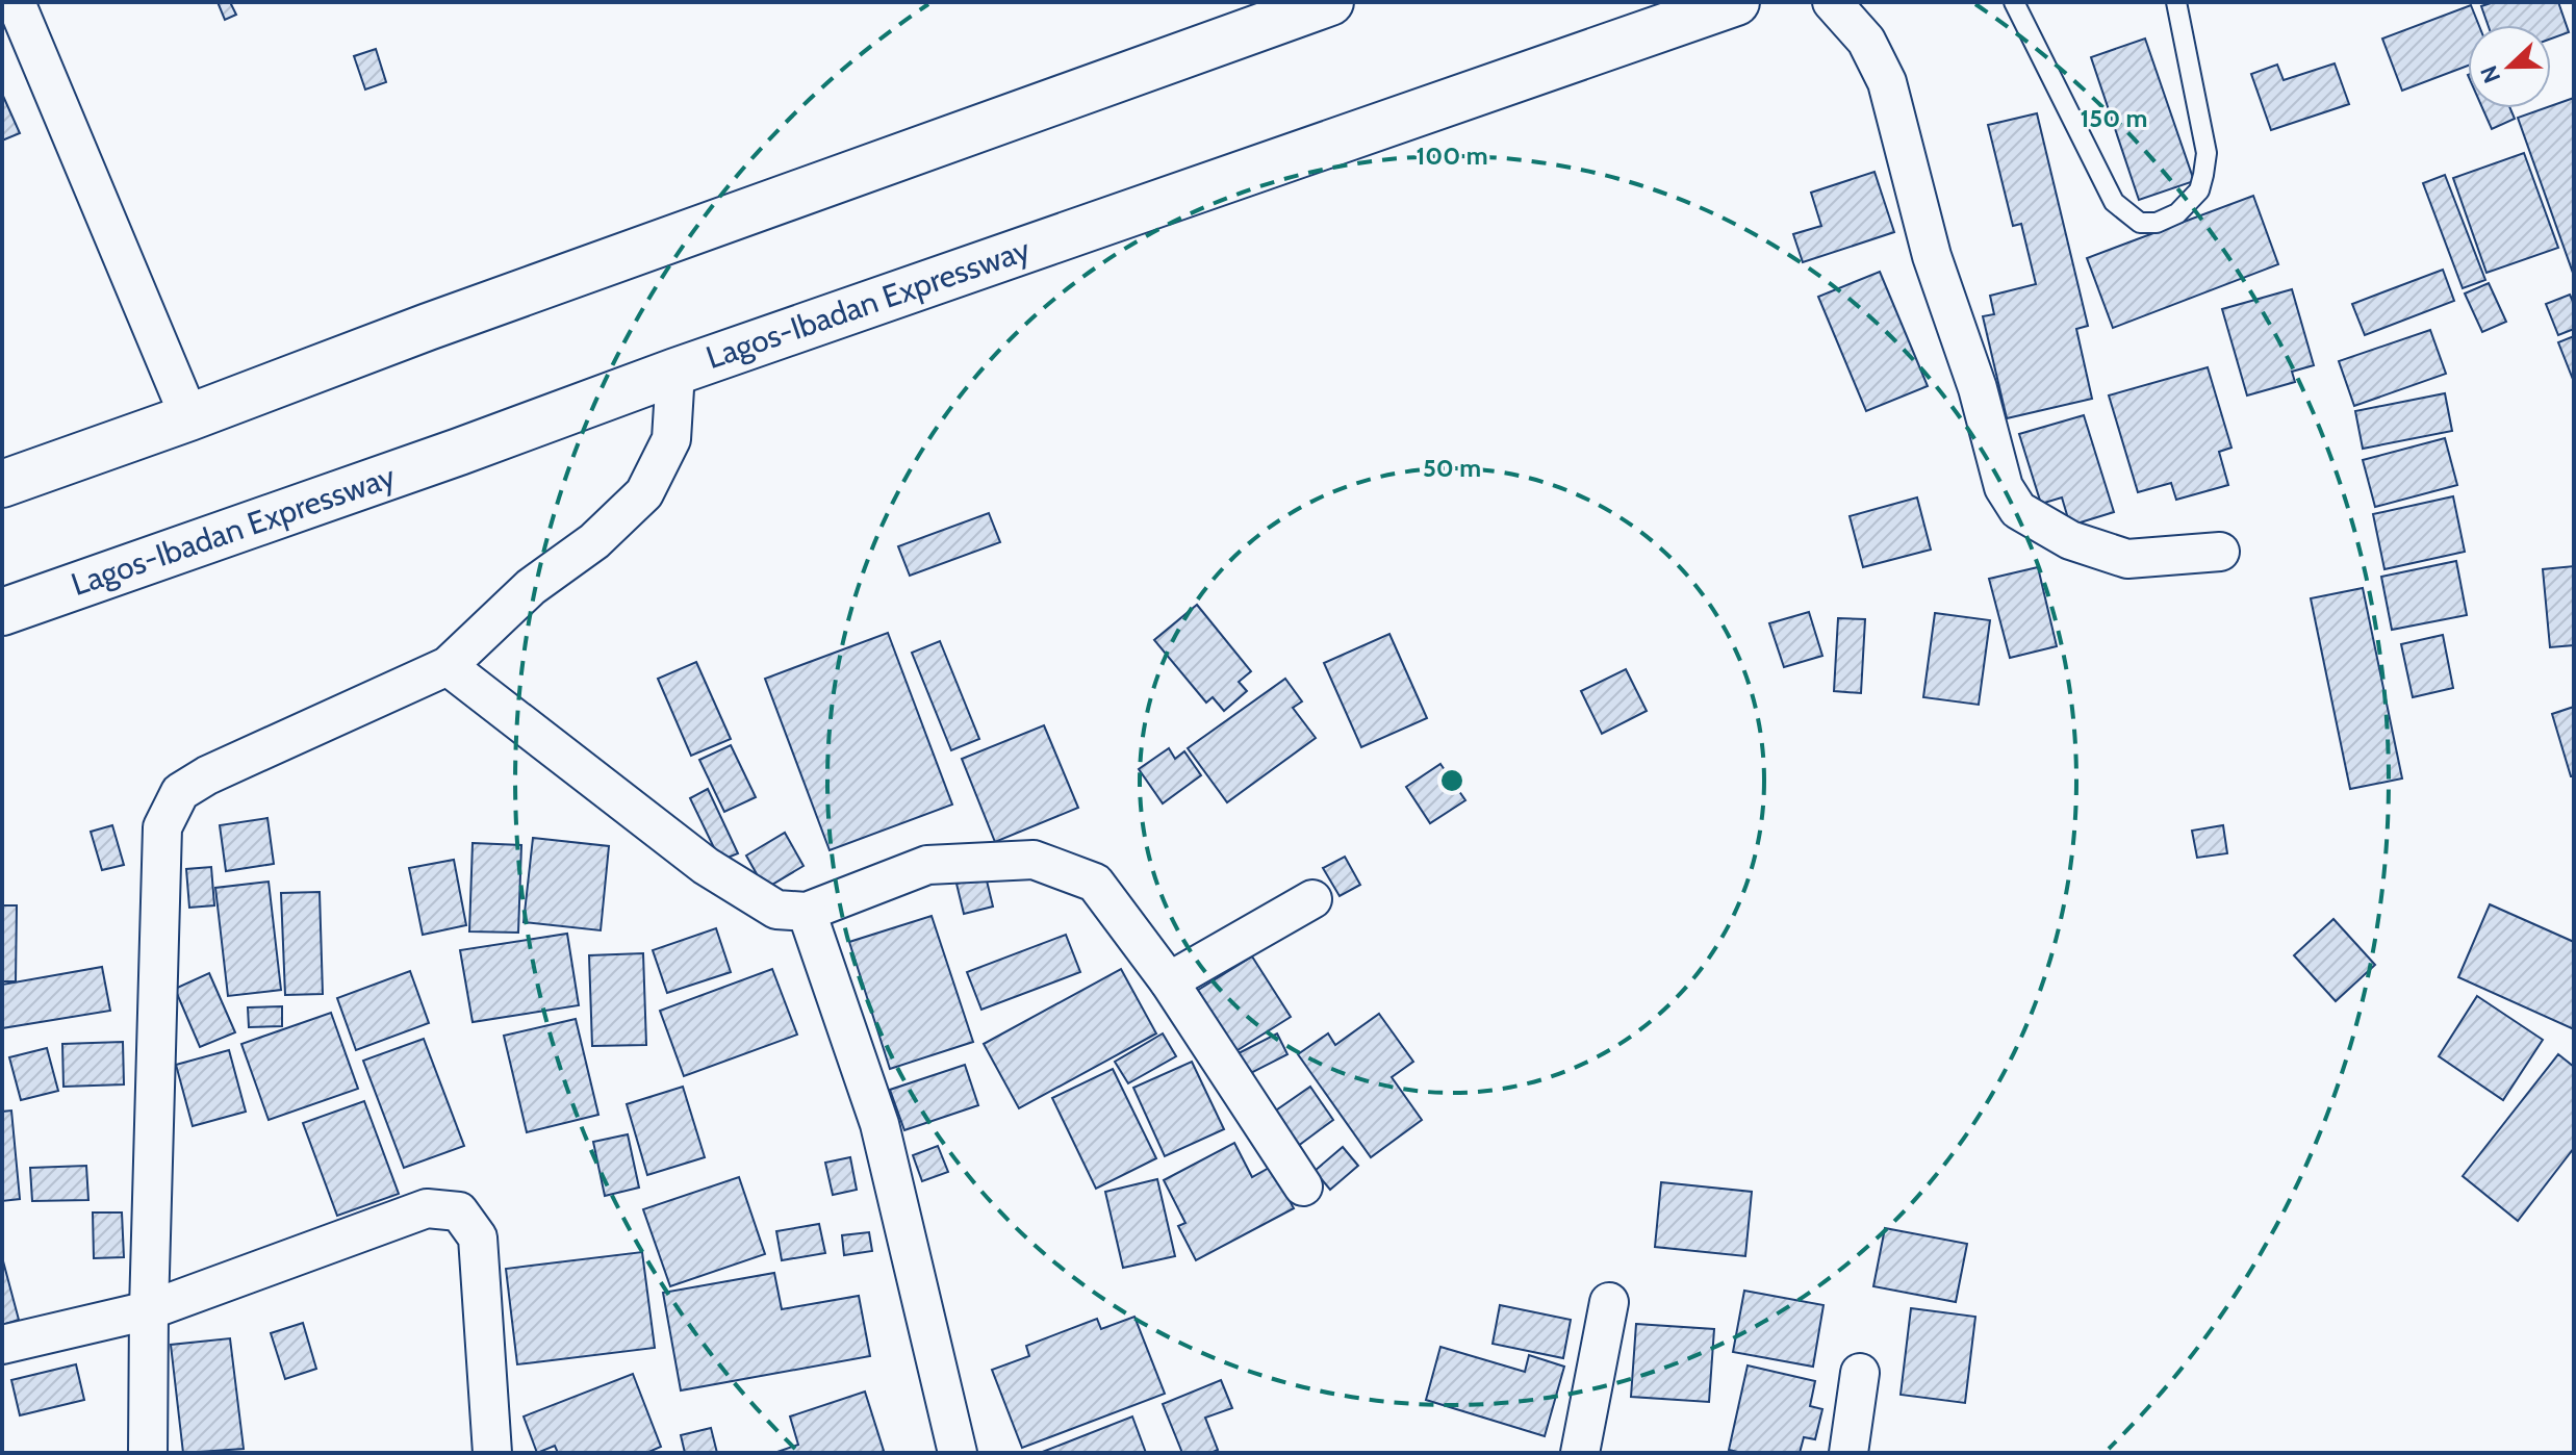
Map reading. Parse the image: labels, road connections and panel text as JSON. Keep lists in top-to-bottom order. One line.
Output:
{"streets":{"highway":["Lagos-Ibadan Expressway"]},"north":"left","rings":["150 m","100 m","50 m"]}
